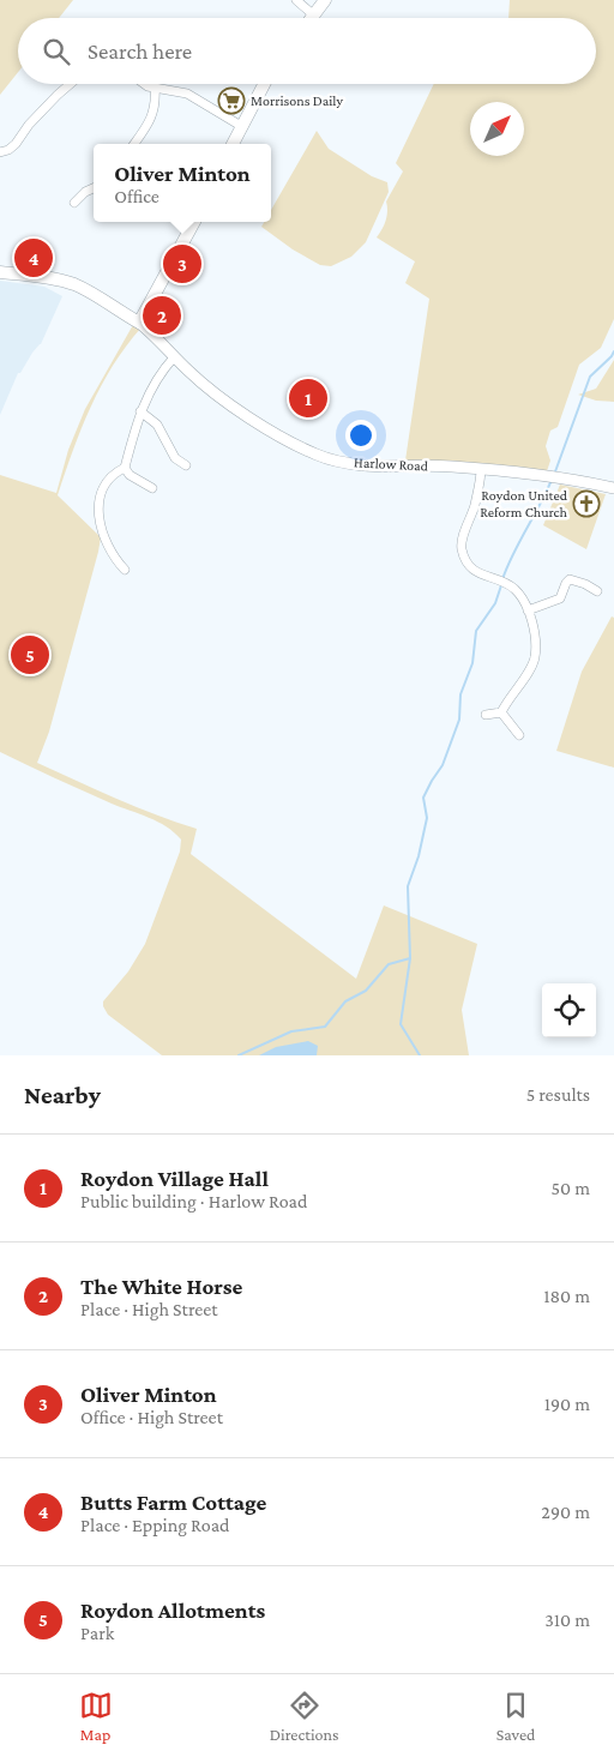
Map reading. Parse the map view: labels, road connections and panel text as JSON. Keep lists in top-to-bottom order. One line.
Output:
{"streets":{"street":["Harlow Road"]},"places":{"supermarket":["Morrisons Daily"],"church":["Roydon United Reform Church"]},"north":"top right","page":{"search":"Search here","popup":["Oliver Minton","Office"],"pins":["4","3","2","1","5"],"heading":["Nearby","5 results"],"list":[{"mark":"1","name":"Roydon Village Hall","note":"Public building · Harlow Road","value":"50 m"},{"mark":"2","name":"The White Horse","note":"Place · High Street","value":"180 m"},{"mark":"3","name":"Oliver Minton","note":"Office · High Street","value":"190 m"},{"mark":"4","name":"Butts Farm Cottage","note":"Place · Epping Road","value":"290 m"},{"mark":"5","name":"Roydon Allotments","note":"Park","value":"310 m"}],"nav":["Map","Directions","Saved"]}}
